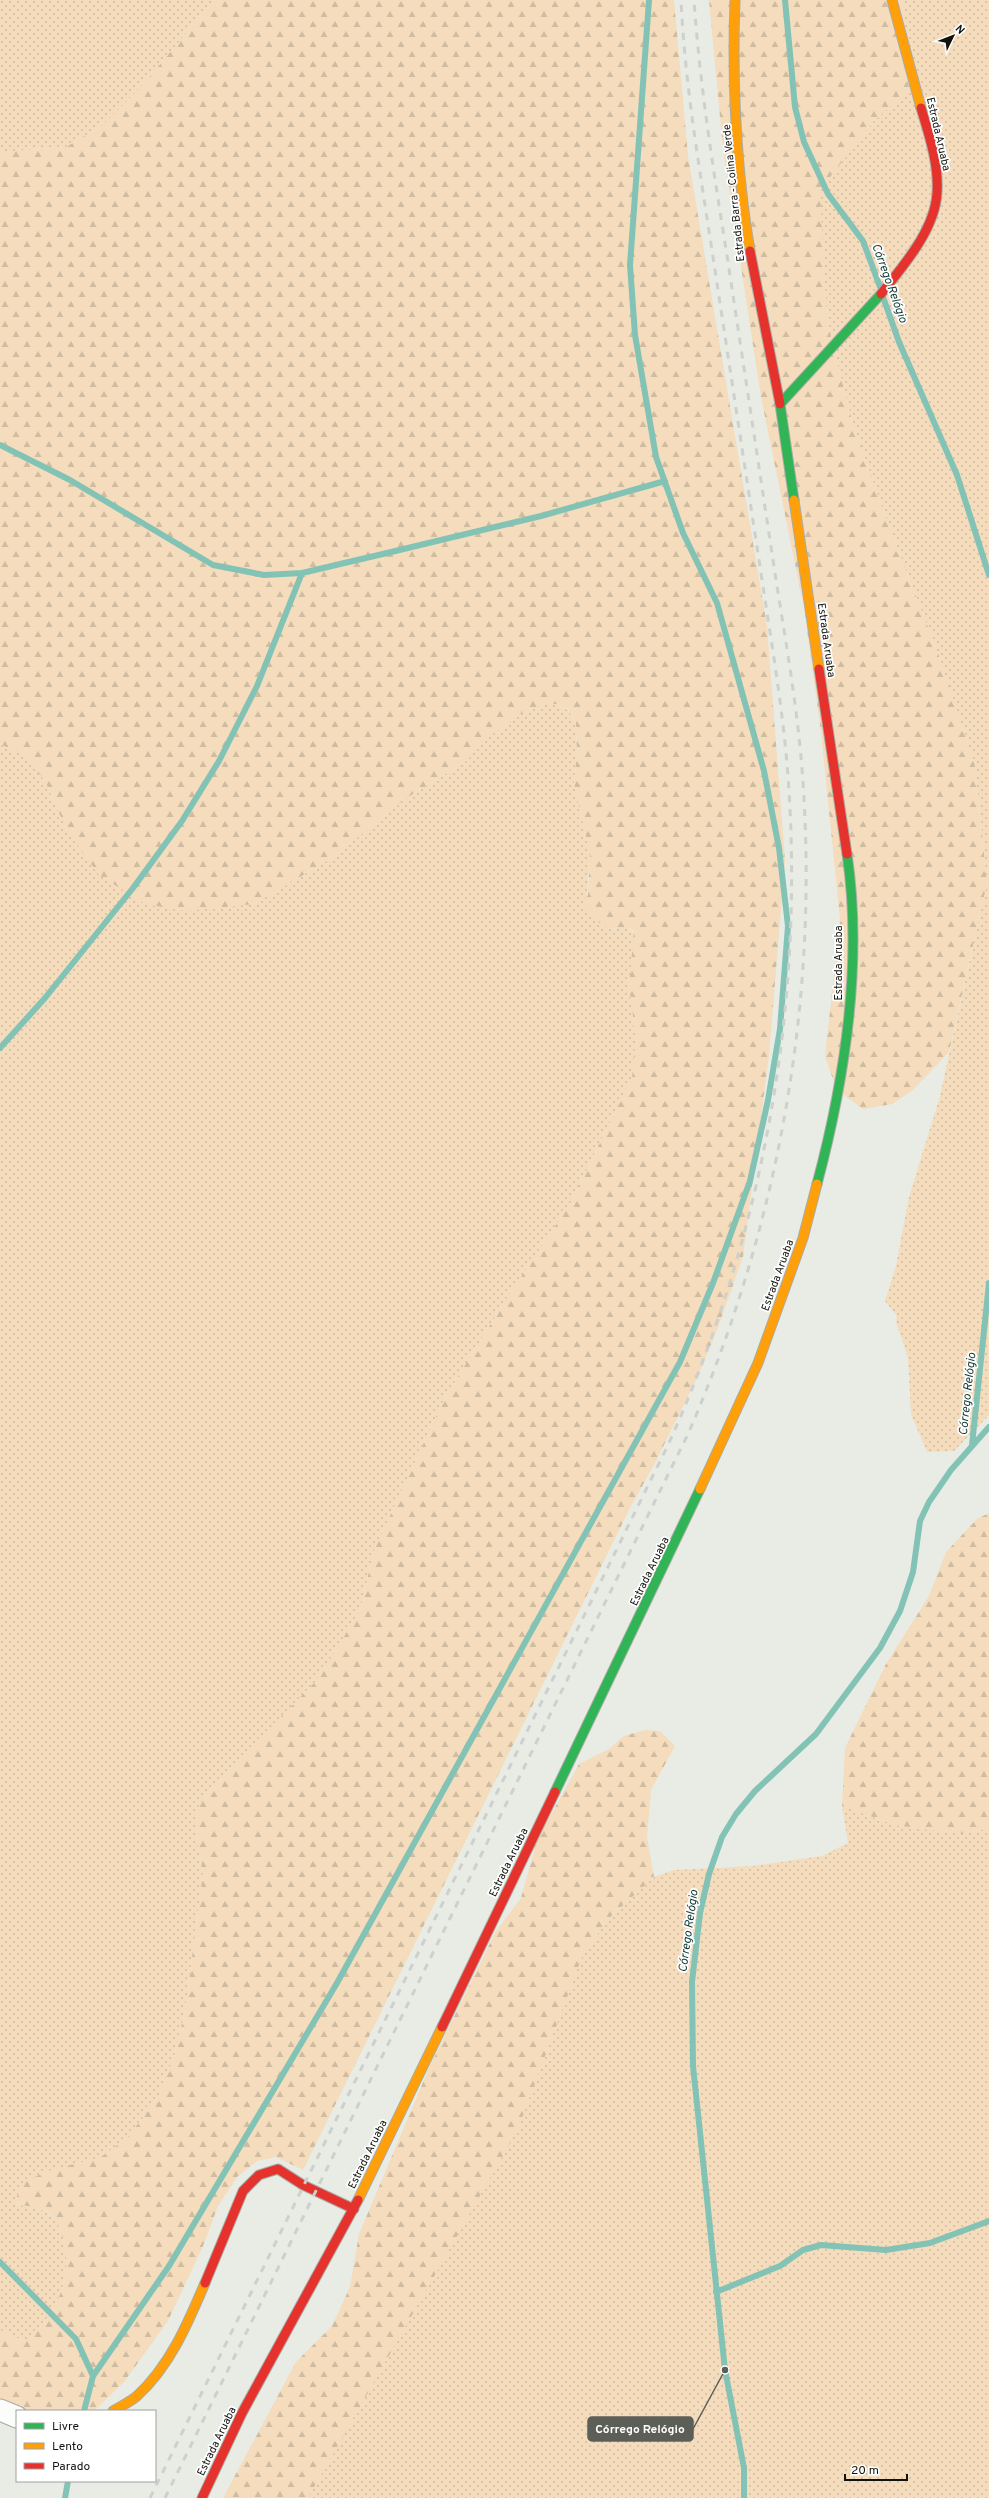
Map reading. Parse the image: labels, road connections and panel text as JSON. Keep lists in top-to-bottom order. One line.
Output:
{"streets":{"street":["Estrada Aruaba","Estrada Barra - Colina Verde"]},"crossings":[["Estrada Aruaba","Estrada Barra - Colina Verde"]],"water":["Córrego Relógio"],"places":["Córrego Relógio"],"legend":["Livre","Lento","Parado"],"scale_bar":"20 m","north":"top right"}
